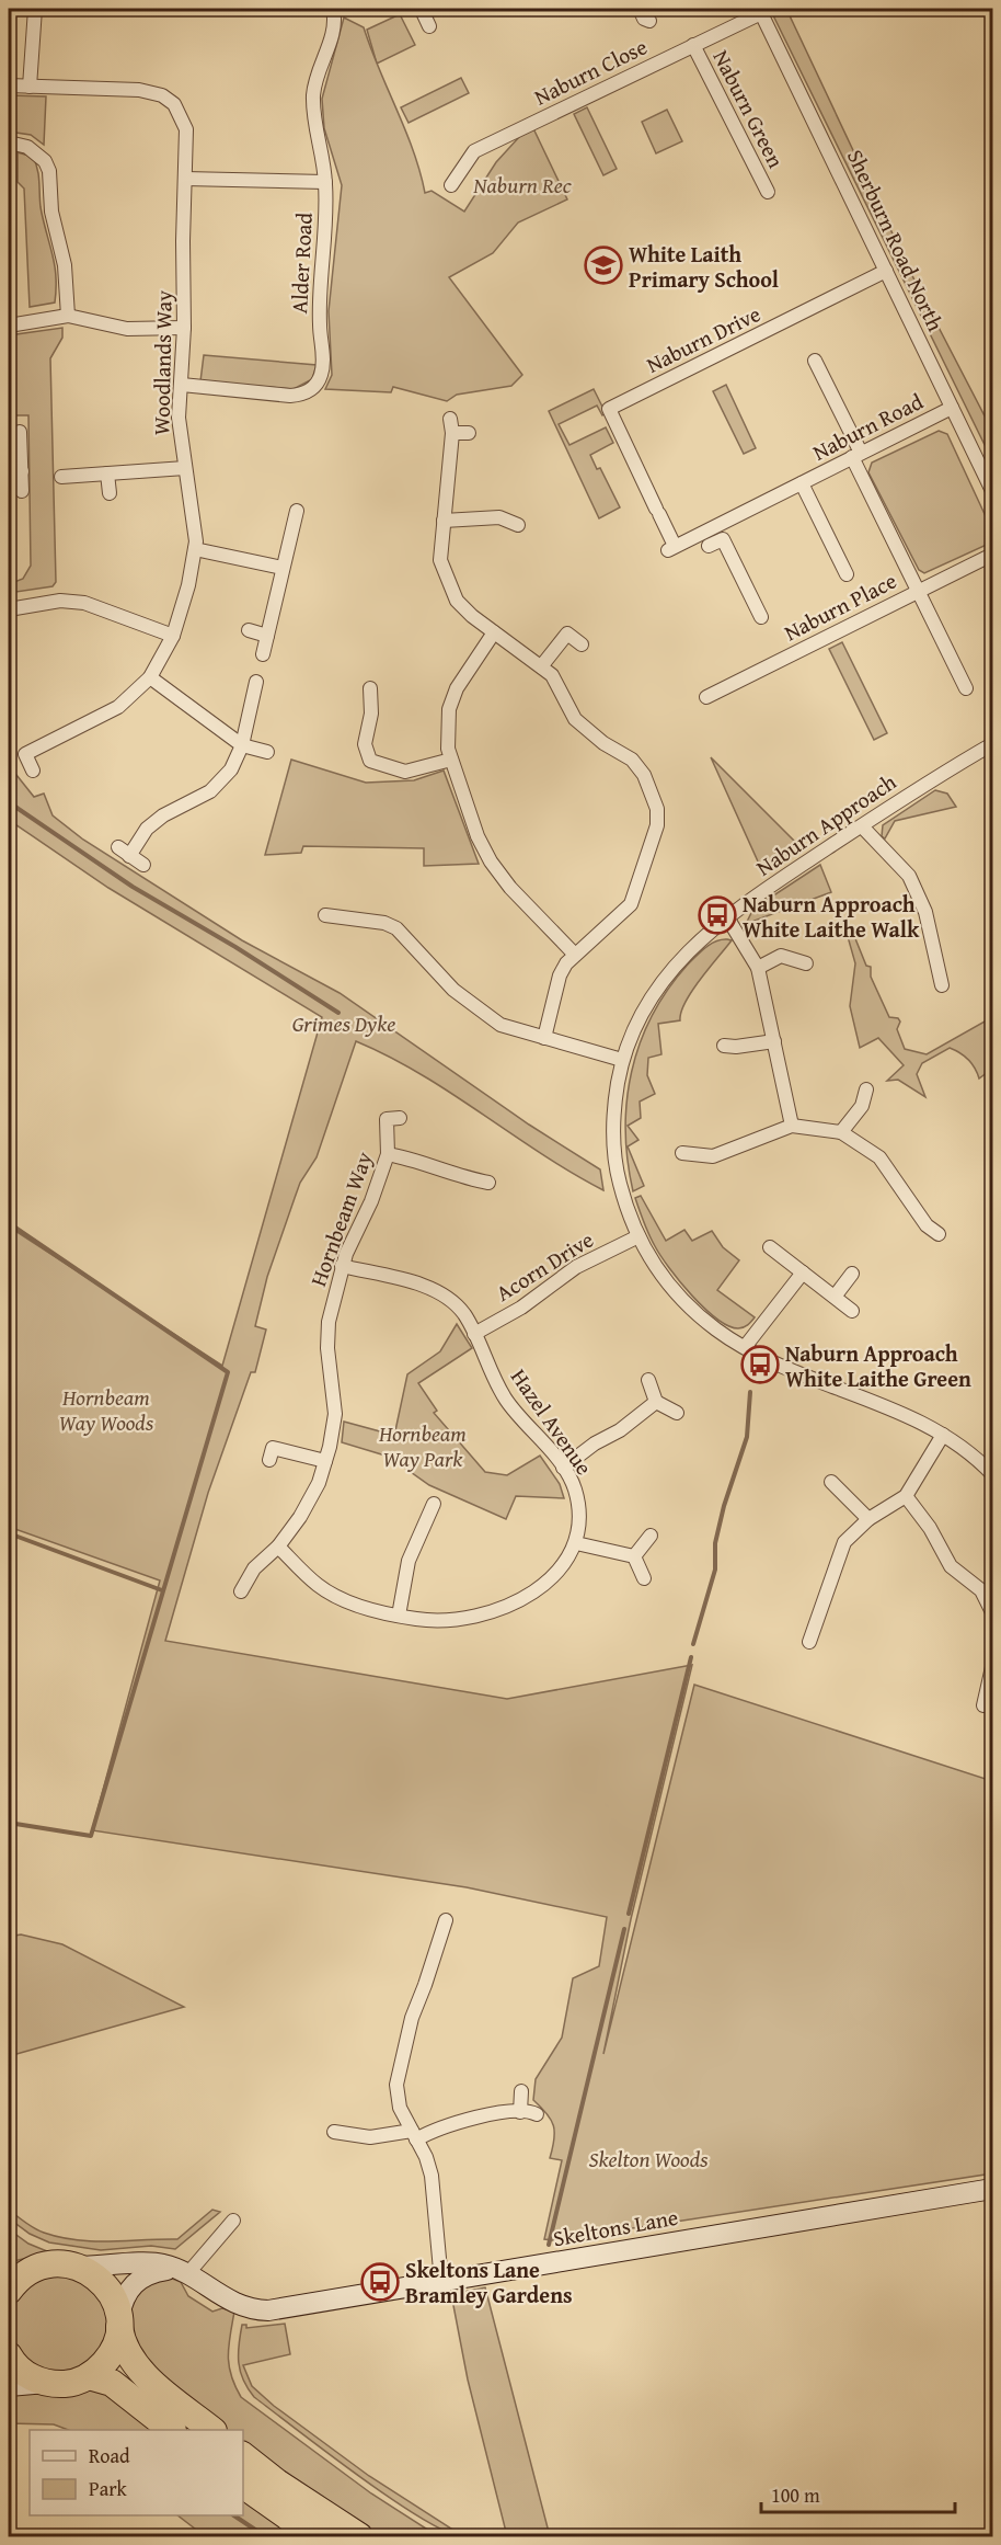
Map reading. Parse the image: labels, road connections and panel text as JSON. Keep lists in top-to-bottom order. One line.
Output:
{"streets":{"street":["Naburn Close","Naburn Green","Sherburn Road North","Alder Road","Naburn Drive","Woodlands Way","Naburn Road","Naburn Place","Naburn Approach","Hornbeam Way","Acorn Drive","Hazel Avenue","Skeltons Lane"]},"crossings":[["Naburn Close","Naburn Green"],["Naburn Close","Sherburn Road North"],["Sherburn Road North","Naburn Drive"],["Sherburn Road North","Naburn Road"],["Alder Road","Woodlands Way"],["Naburn Drive","Naburn Road"],["Naburn Approach","Acorn Drive"],["Hornbeam Way","Hazel Avenue"],["Acorn Drive","Hazel Avenue"]],"parks":["Naburn Rec","Grimes Dyke","Hornbeam Way Woods","Hornbeam Way Park","Skelton Woods"],"places":{"school or university":["White Laith Primary School"],"bus stop":["Naburn Approach White Laithe Walk","Naburn Approach White Laithe Green","Skeltons Lane Bramley Gardens"]},"legend":["Road","Park"],"scale_bar":"100 m"}
